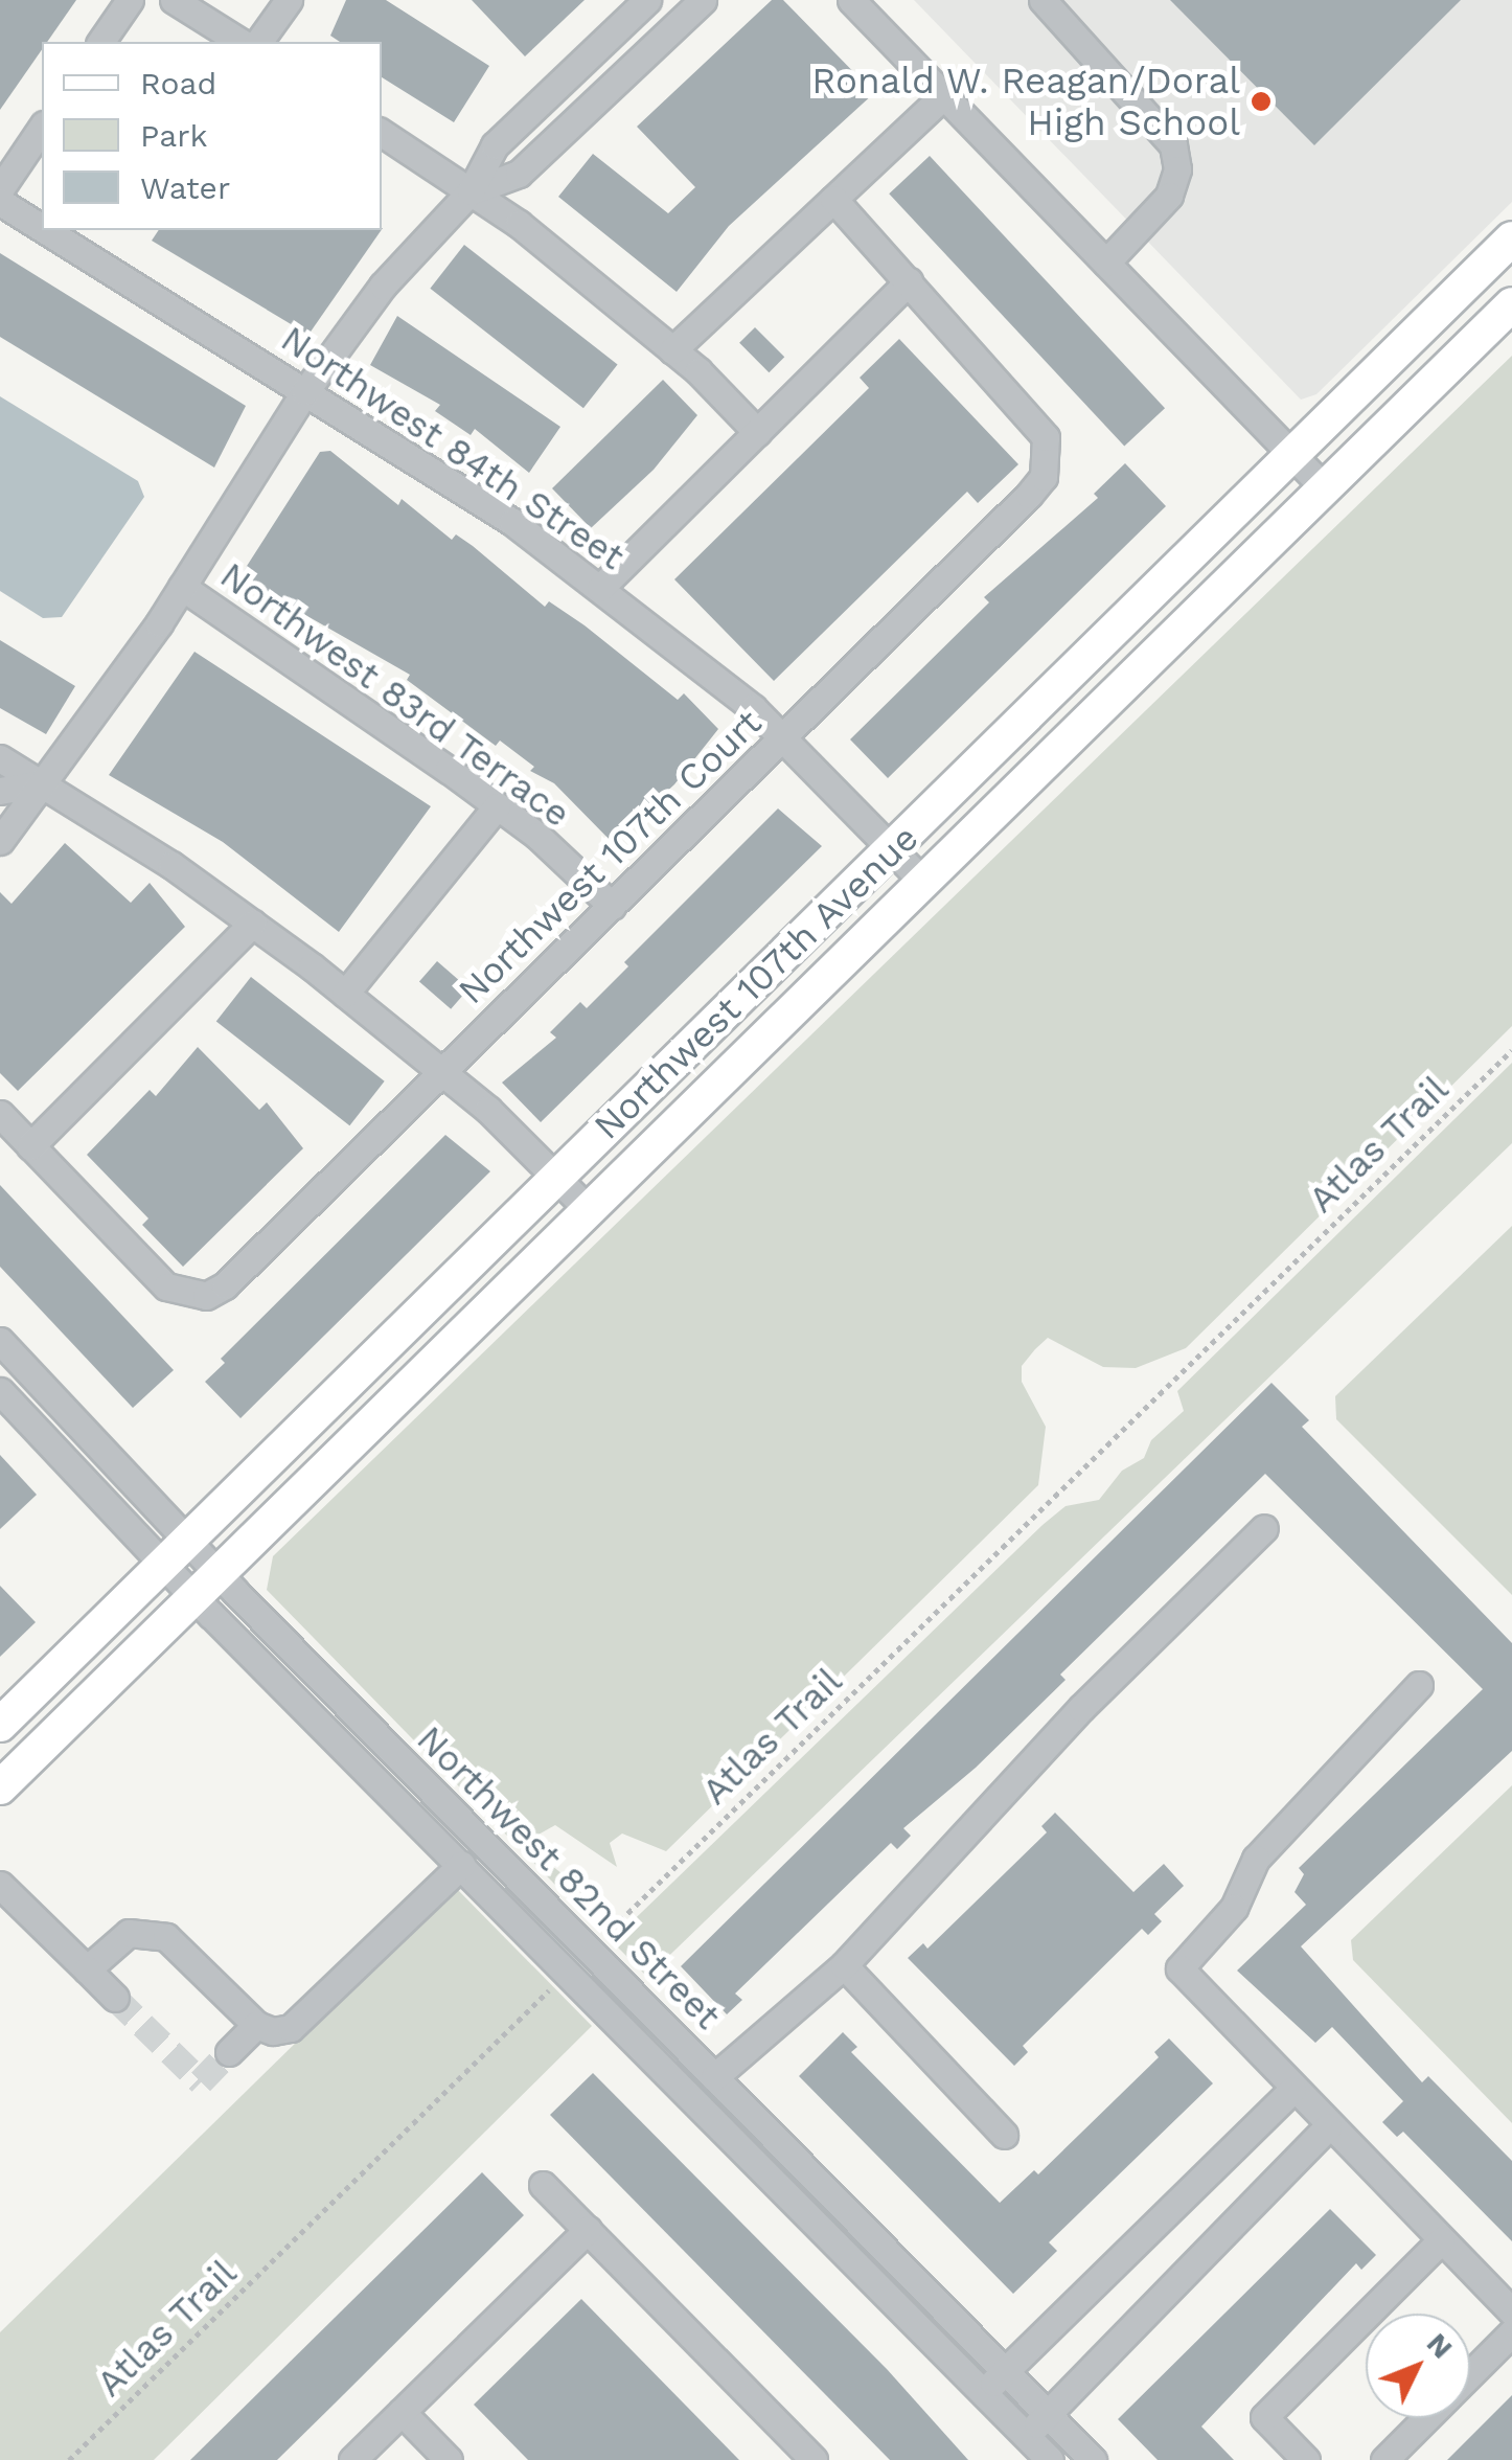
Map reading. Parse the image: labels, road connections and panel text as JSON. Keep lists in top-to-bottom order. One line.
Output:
{"streets":{"main road":["Northwest 107th Avenue"],"street":["Northwest 84th Street","Northwest 83rd Terrace","Northwest 107th Court","Northwest 82nd Street"],"path":["Atlas Trail"]},"crossings":[["Northwest 84th Street","Northwest 107th Court"],["Northwest 84th Street","Northwest 107th Avenue"],["Northwest 83rd Terrace","Northwest 107th Court"],["Northwest 107th Avenue","Northwest 82nd Street"],["Atlas Trail","Northwest 82nd Street"]],"places":["Ronald W. Reagan/Doral High School"],"legend":["Road","Park","Water"],"north":"top right"}
